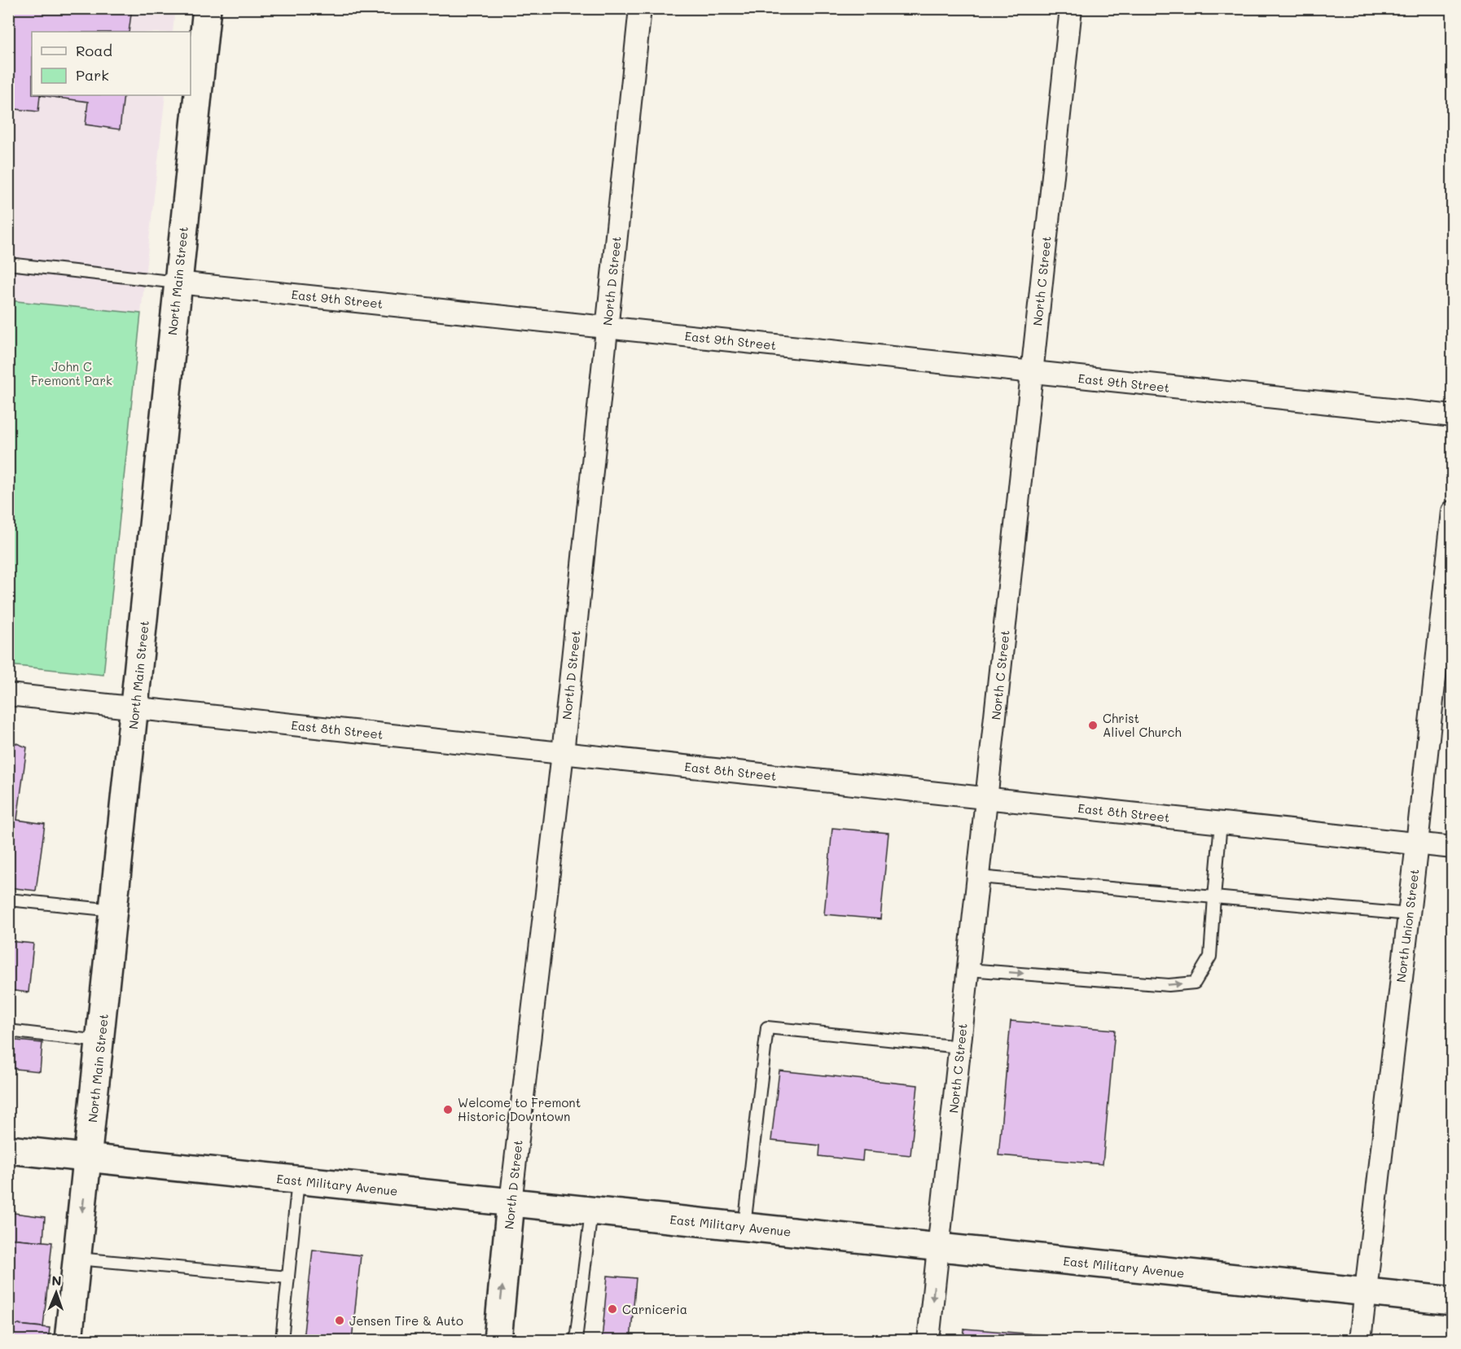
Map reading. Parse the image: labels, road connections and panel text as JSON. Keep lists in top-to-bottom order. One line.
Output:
{"streets":{"main road":["North Main Street","North D Street","East Military Avenue"],"street":["North C Street","East 9th Street","East 8th Street","North Union Street"]},"crossings":[["North Main Street","East 9th Street"],["North Main Street","East 8th Street"],["North Main Street","East Military Avenue"],["North D Street","East 9th Street"],["North D Street","East 8th Street"],["North D Street","East Military Avenue"],["North C Street","East 9th Street"],["North C Street","East 8th Street"],["North C Street","East Military Avenue"],["East 8th Street","North Union Street"],["North Union Street","East Military Avenue"]],"parks":["John C Fremont Park"],"places":["Christ Alivel Church","Welcome to Fremont Historic Downtown","Carniceria","Jensen Tire & Auto"],"legend":["Road","Park"],"north":"top"}
